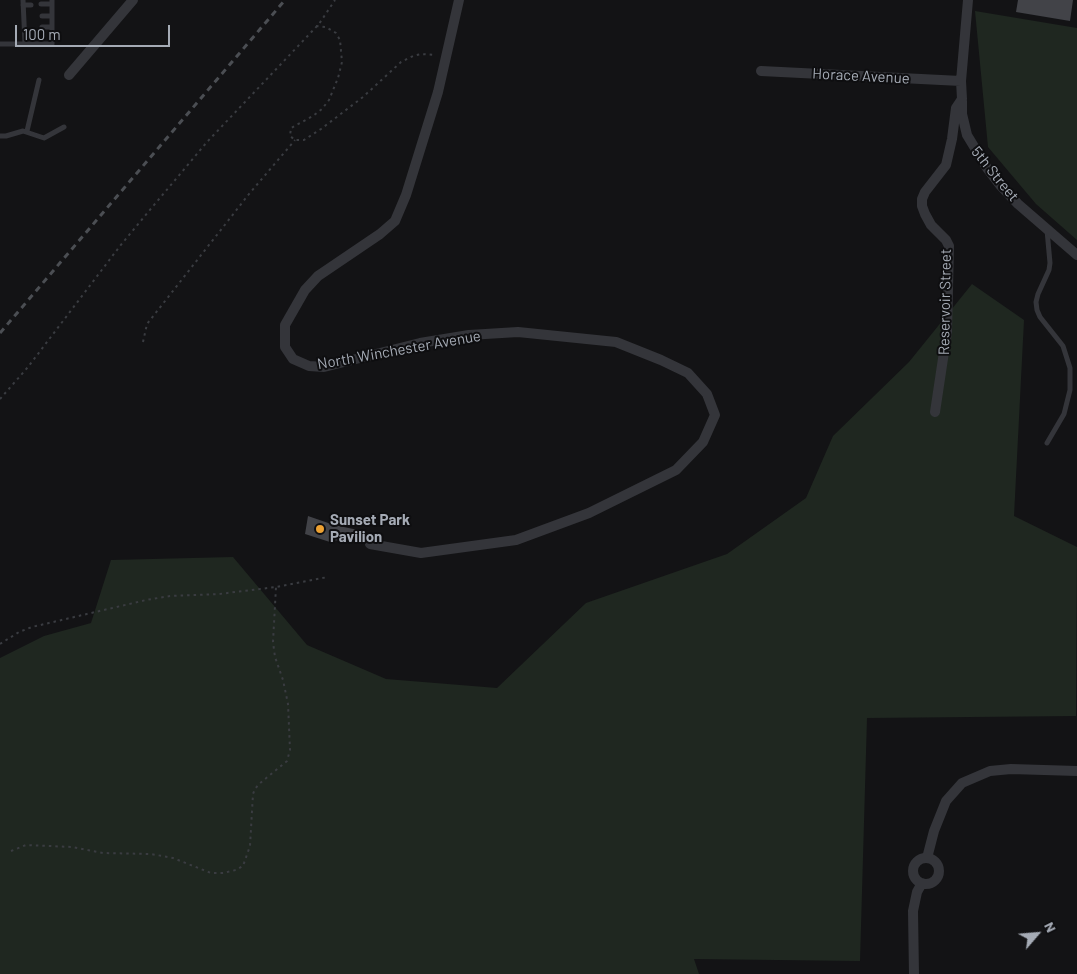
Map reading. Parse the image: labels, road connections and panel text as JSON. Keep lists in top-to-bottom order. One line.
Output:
{"streets":{"street":["Horace Avenue","5th Street","Reservoir Street","North Winchester Avenue"]},"crossings":[["Horace Avenue","Reservoir Street"],["5th Street","Reservoir Street"]],"places":["Sunset Park Pavilion"],"scale_bar":"100 m","north":"top right"}
